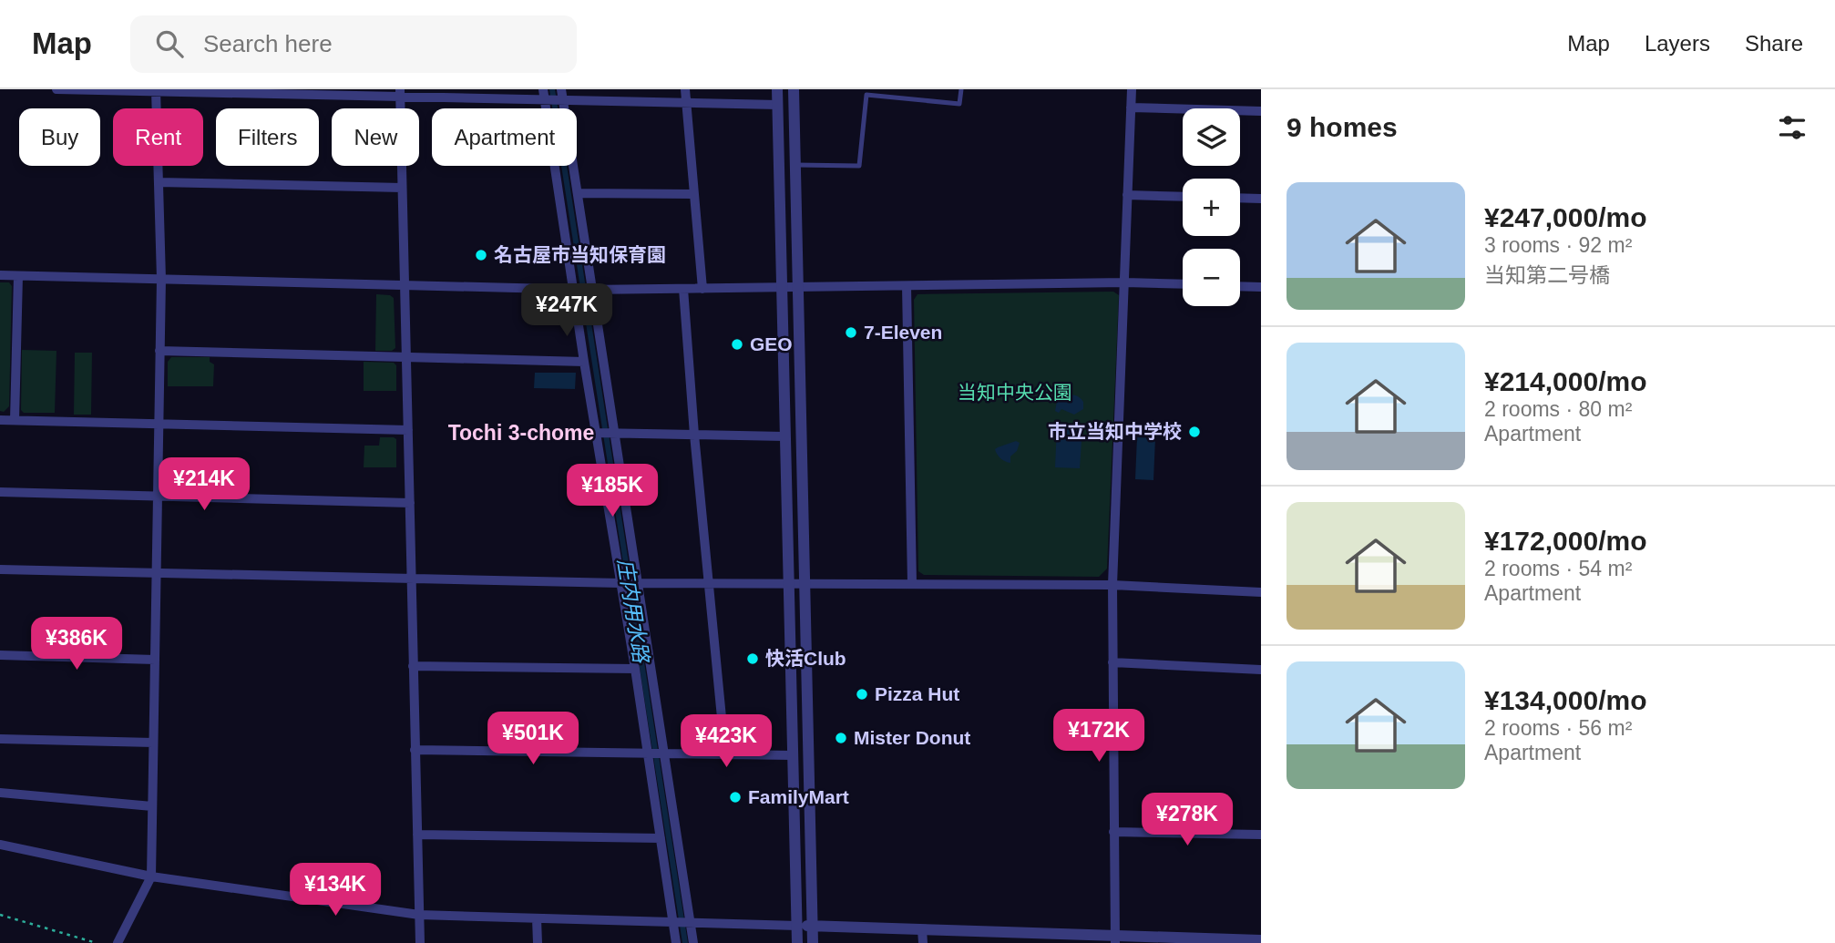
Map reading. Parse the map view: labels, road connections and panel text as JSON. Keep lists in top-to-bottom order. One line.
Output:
{"districts":["Tochi 3-chome"],"water":["庄内用水路"],"parks":["当知中央公園"],"places":["名古屋市当知保育園","7-Eleven","GEO","市立当知中学校","快活Club","Pizza Hut","Mister Donut","FamilyMart"],"page":{"header":"Map","search":"Search here","nav":["Map","Layers","Share"],"heading":"9 homes","map_buttons":["+","−"],"chip":["Buy","Rent","Filters","New","Apartment"],"list":[{"name":"¥247,000/mo","note":"3 rooms · 92 m² · 当知第二号橋"},{"name":"¥214,000/mo","note":"2 rooms · 80 m² · Apartment"},{"name":"¥172,000/mo","note":"2 rooms · 54 m² · Apartment"},{"name":"¥134,000/mo","note":"2 rooms · 56 m² · Apartment"}],"price":["¥247K","¥214K","¥185K","¥386K","¥172K","¥501K","¥423K","¥278K","¥134K"]}}
